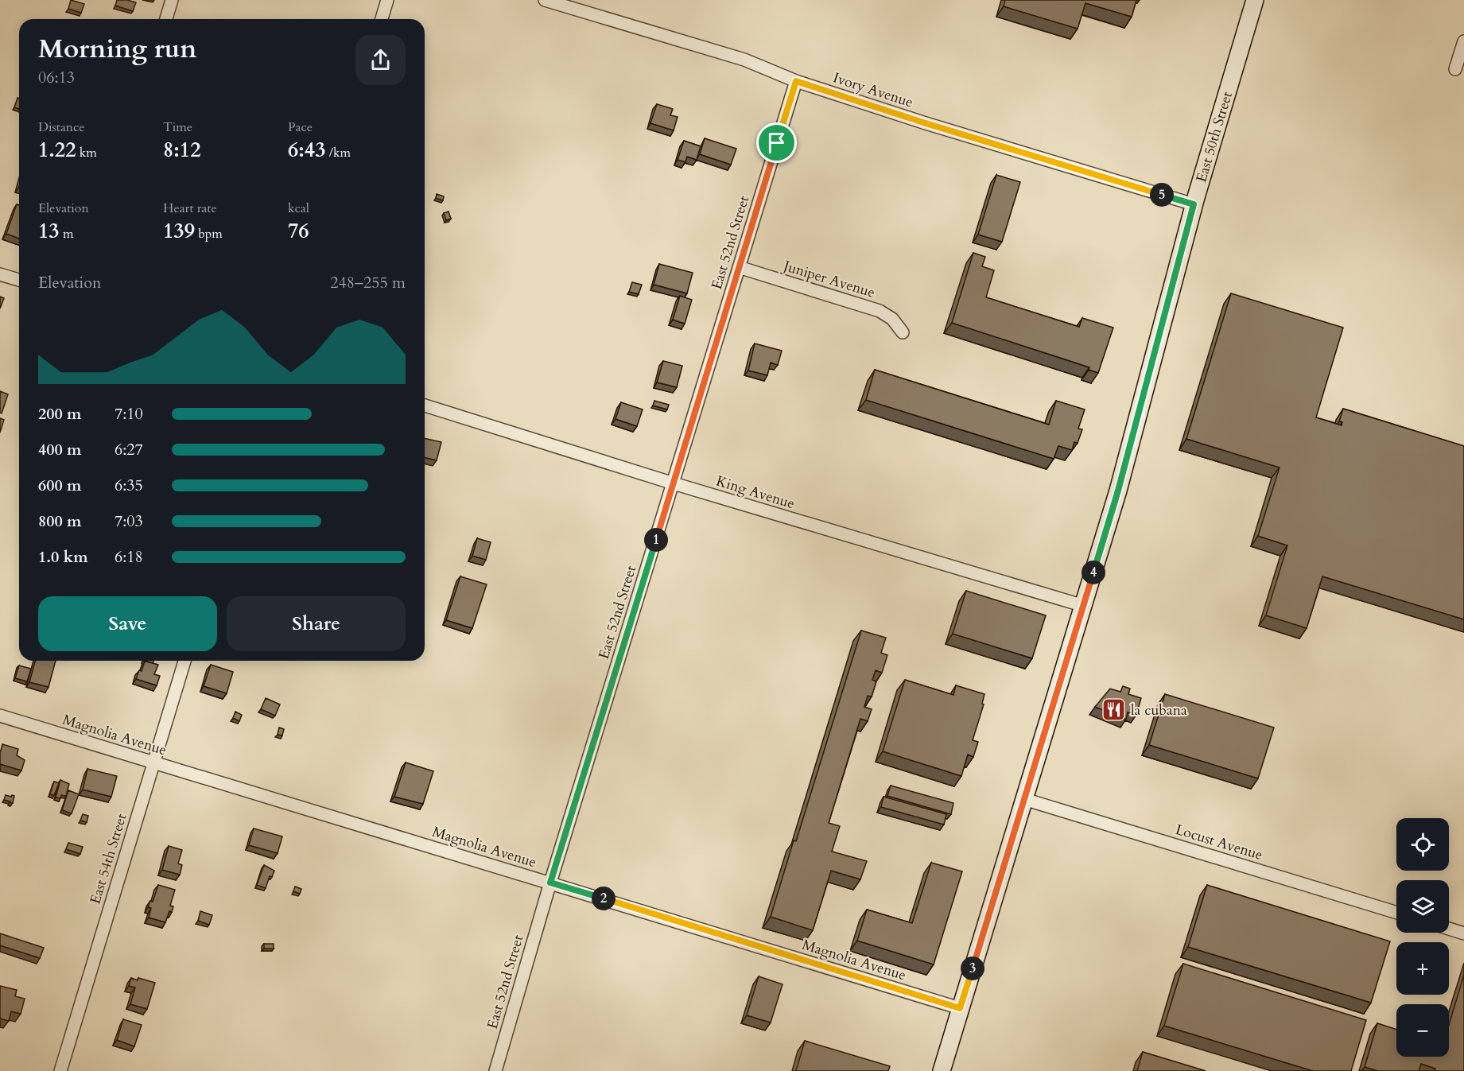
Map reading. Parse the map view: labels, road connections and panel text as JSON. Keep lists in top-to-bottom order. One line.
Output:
{"streets":{"main road":["East 50th Street"],"street":["Ivory Avenue","East 52nd Street","Juniper Avenue","King Avenue","Magnolia Avenue","Locust Avenue","East 54th Street"]},"crossings":[["Ivory Avenue","East 50th Street"],["Ivory Avenue","East 52nd Street"],["East 50th Street","King Avenue"],["East 50th Street","Magnolia Avenue"],["East 50th Street","Locust Avenue"],["East 52nd Street","Juniper Avenue"],["East 52nd Street","King Avenue"],["East 52nd Street","Magnolia Avenue"],["Magnolia Avenue","East 54th Street"]],"places":{"restaurant":["la cubana"]},"page":{"heading":["Morning run","06:13"],"stats":[["Distance","1.22 km"],["Time","8:12"],["Pace","6:43 /km"],["Elevation","13 m"],["Heart rate","139 bpm"],["kcal","76"]],"pins":["5","1","4","2","3"],"chart":["Elevation","248–255 m"],"list":[{"name":"200 m","note":"7:10"},{"name":"400 m","note":"6:27"},{"name":"600 m","note":"6:35"},{"name":"800 m","note":"7:03"},{"name":"1.0 km","note":"6:18"}],"buttons":["Save","Share"],"map_buttons":["+","−"]}}
